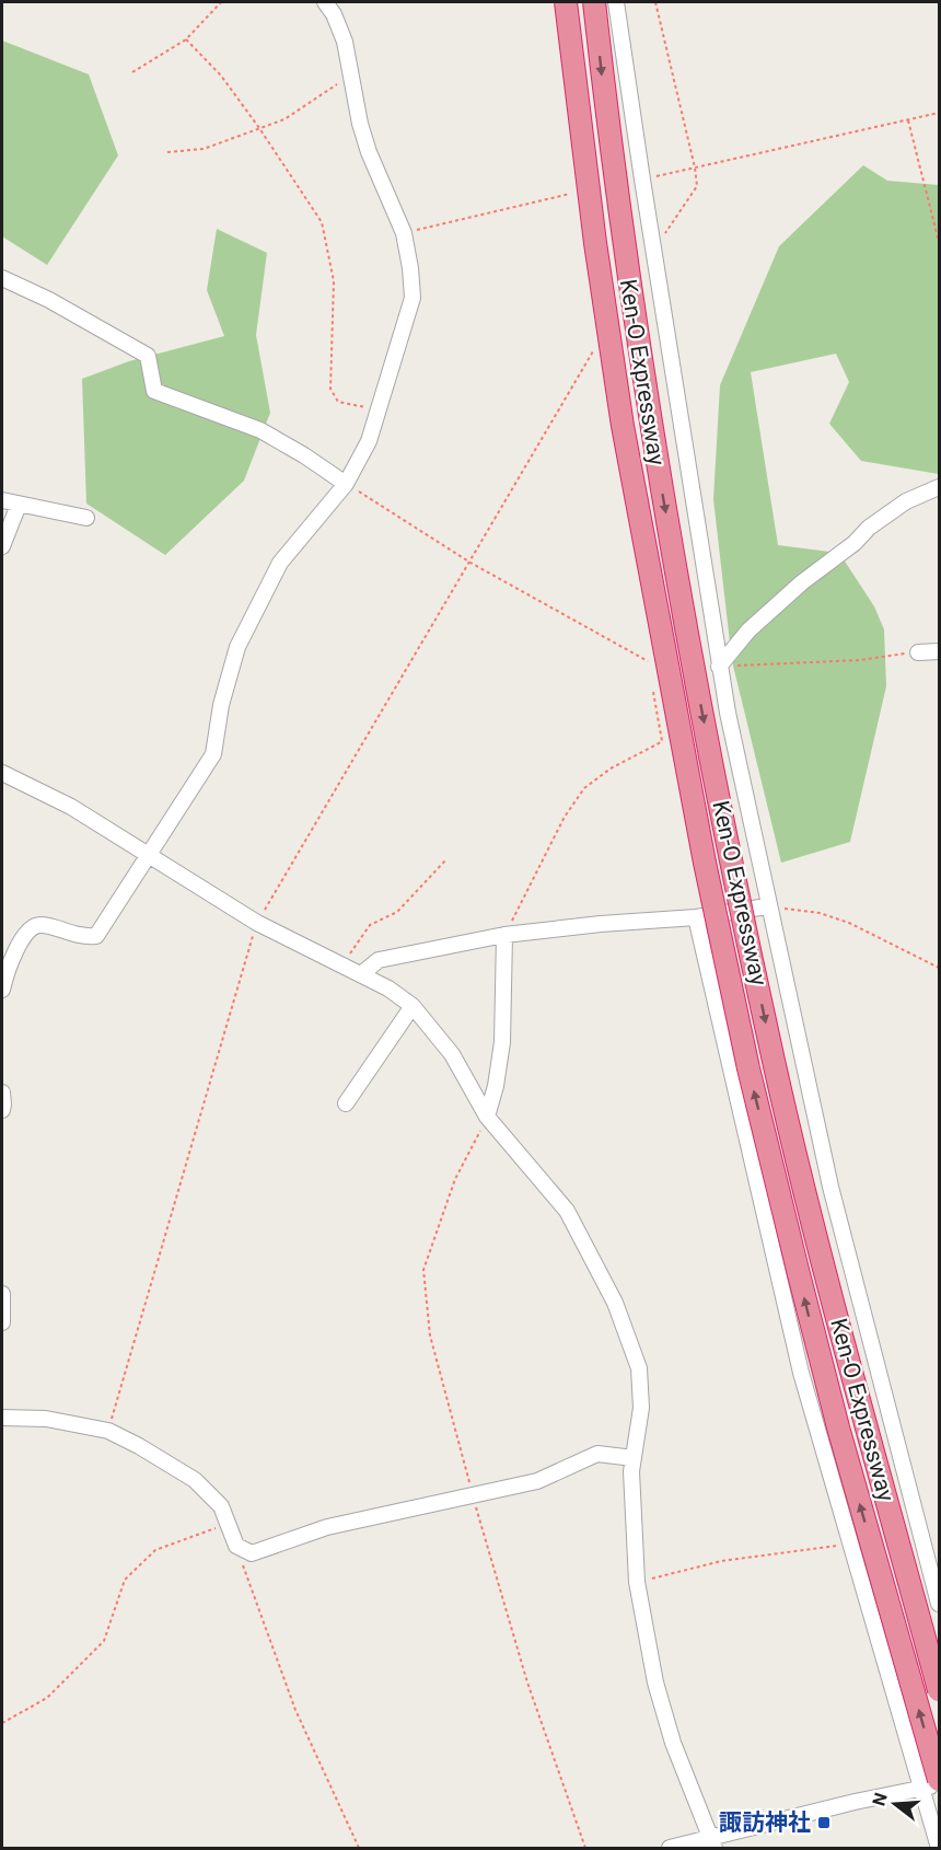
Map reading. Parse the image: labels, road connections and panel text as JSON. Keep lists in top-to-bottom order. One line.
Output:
{"streets":{"highway":["Ken-O Expressway"]},"places":{"transit":["諏訪神社"]},"north":"left"}
